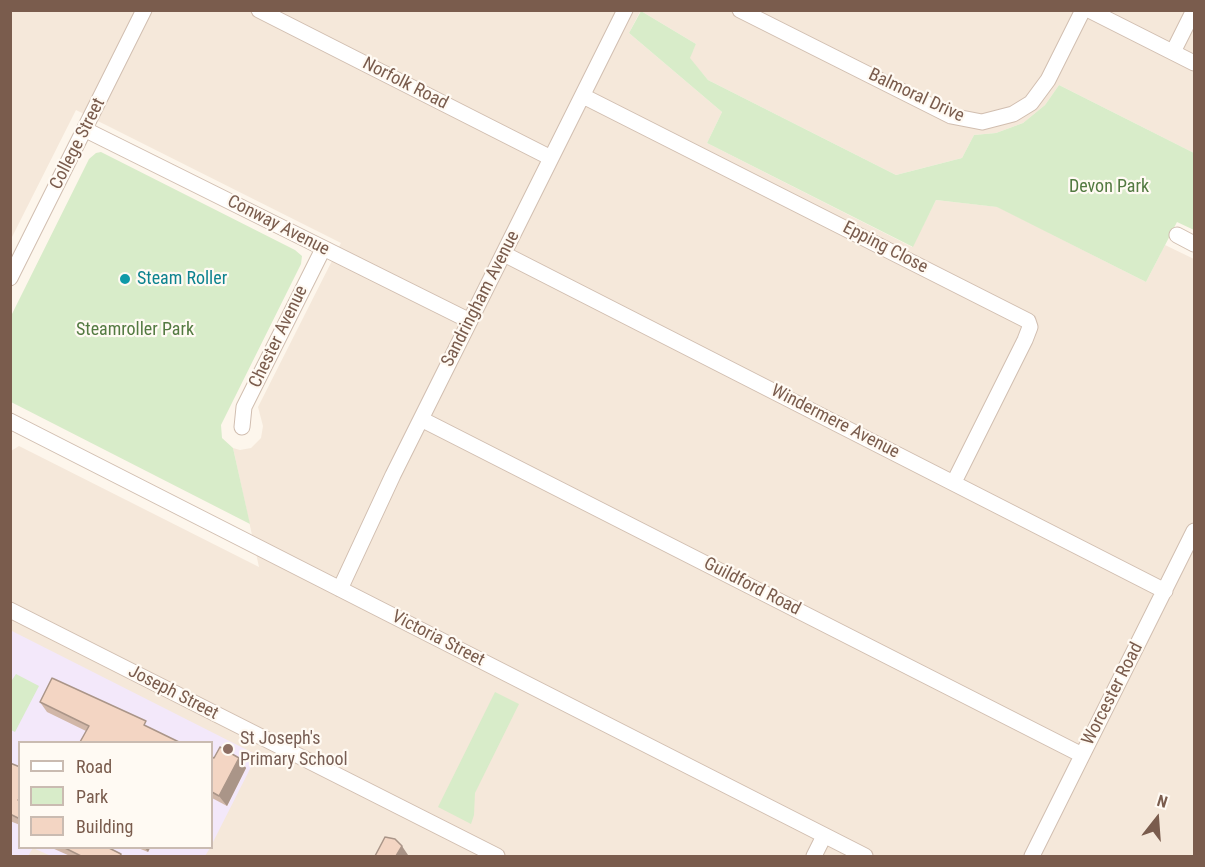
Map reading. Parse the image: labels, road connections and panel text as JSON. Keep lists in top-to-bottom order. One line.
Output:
{"streets":{"street":["Norfolk Road","Balmoral Drive","College Street","Conway Avenue","Epping Close","Sandringham Avenue","Chester Avenue","Windermere Avenue","Guildford Road","Victoria Street","Joseph Street","Worcester Road"]},"crossings":[["Norfolk Road","Sandringham Avenue"],["College Street","Conway Avenue"],["Conway Avenue","Sandringham Avenue"],["Conway Avenue","Chester Avenue"],["Epping Close","Sandringham Avenue"],["Epping Close","Windermere Avenue"],["Sandringham Avenue","Windermere Avenue"],["Sandringham Avenue","Guildford Road"],["Sandringham Avenue","Victoria Street"],["Windermere Avenue","Worcester Road"],["Guildford Road","Worcester Road"]],"parks":["Devon Park","Steamroller Park"],"places":["Steam Roller","St Joseph's Primary School"],"legend":["Road","Park","Building"],"north":"top"}
